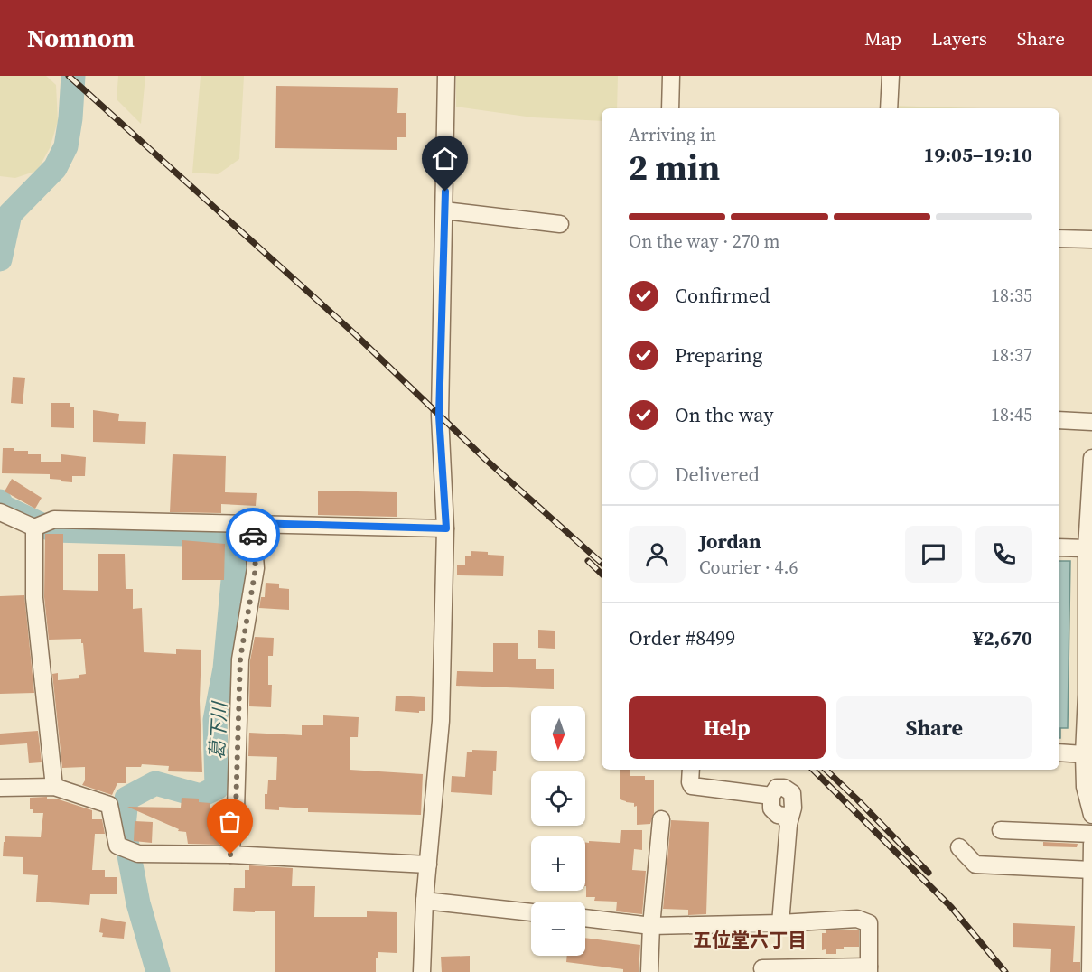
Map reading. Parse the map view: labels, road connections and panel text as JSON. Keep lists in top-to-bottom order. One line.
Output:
{"districts":["五位堂六丁目"],"water":["葛下川"],"north":"bottom","page":{"header":"Nomnom","nav":["Map","Layers","Share"],"heading":["2 min","Arriving in","19:05–19:10"],"panel":["Jordan","Courier · 4.6","Order #8499","¥2,670"],"bar":"On the way · 270 m","list":[["Confirmed","18:35"],["Preparing","18:37"],["On the way","18:45"],"Delivered"],"buttons":["Help","Share"],"map_buttons":["+","−"]}}
